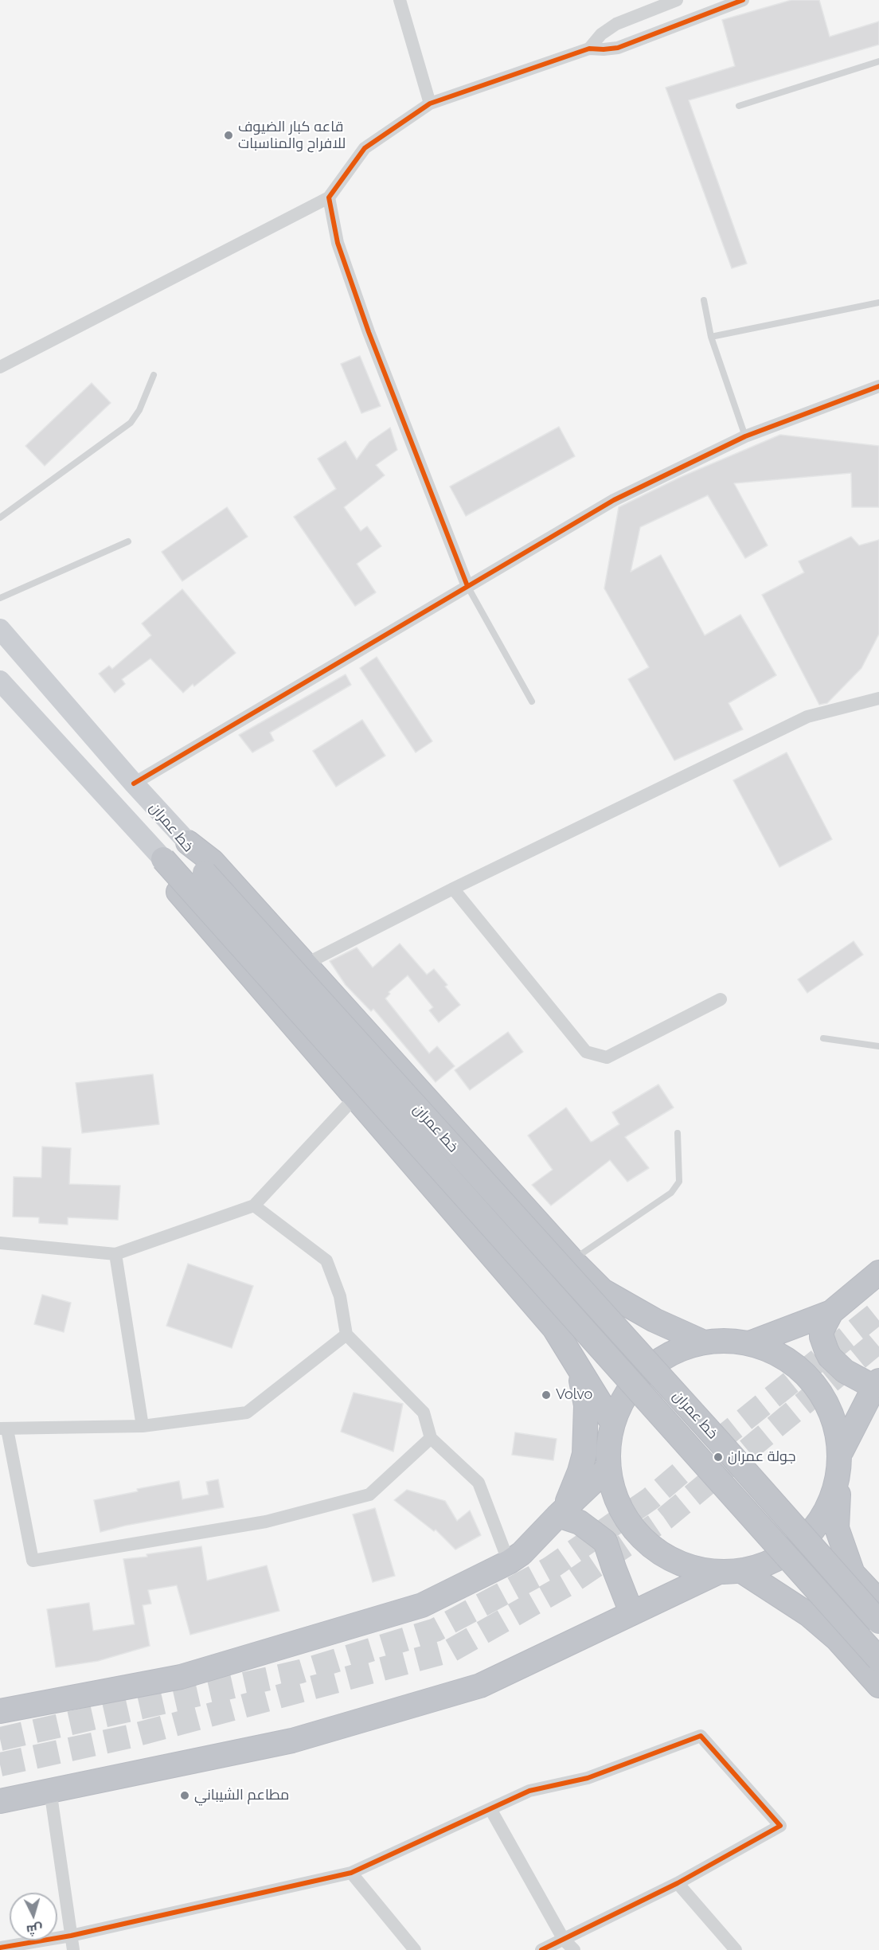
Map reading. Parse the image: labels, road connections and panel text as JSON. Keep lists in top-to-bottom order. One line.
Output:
{"streets":{"highway":["خط عمران"]},"places":["قاعه كبار الضيوف للافراح والمناسبات","Volvo","جولة عمران","مطاعم الشيباني"],"north":"bottom"}
